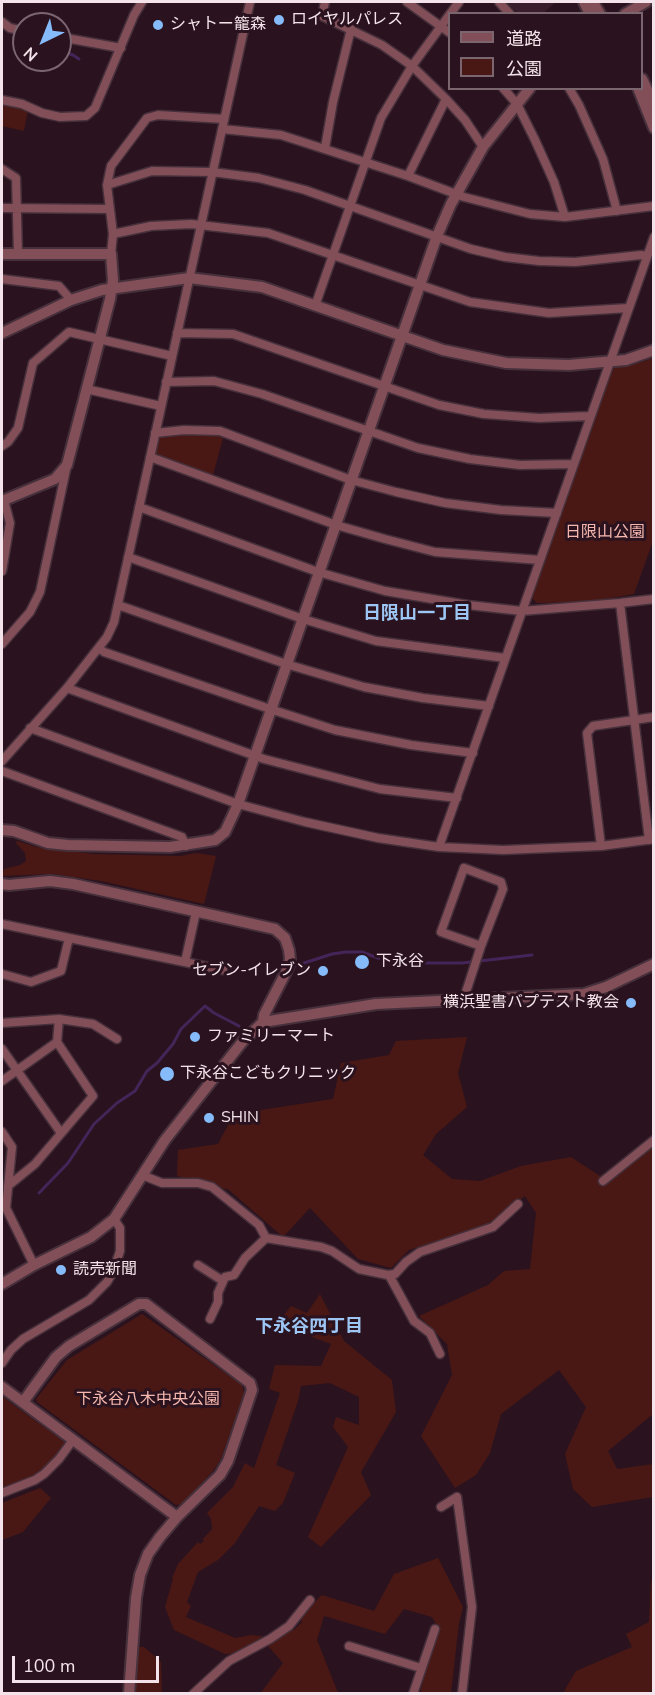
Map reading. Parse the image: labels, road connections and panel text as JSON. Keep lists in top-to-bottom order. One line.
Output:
{"districts":["日限山一丁目","下永谷四丁目"],"parks":["日限山公園","下永谷八木中央公園"],"places":["ロイヤルパレス","シャトー籠森","下永谷","セブン-イレブン","横浜聖書バプテスト教会","ファミリーマート","下永谷こどもクリニック","SHIN","読売新聞"],"legend":["道路","公園"],"scale_bar":"100 m","north":"bottom left"}
